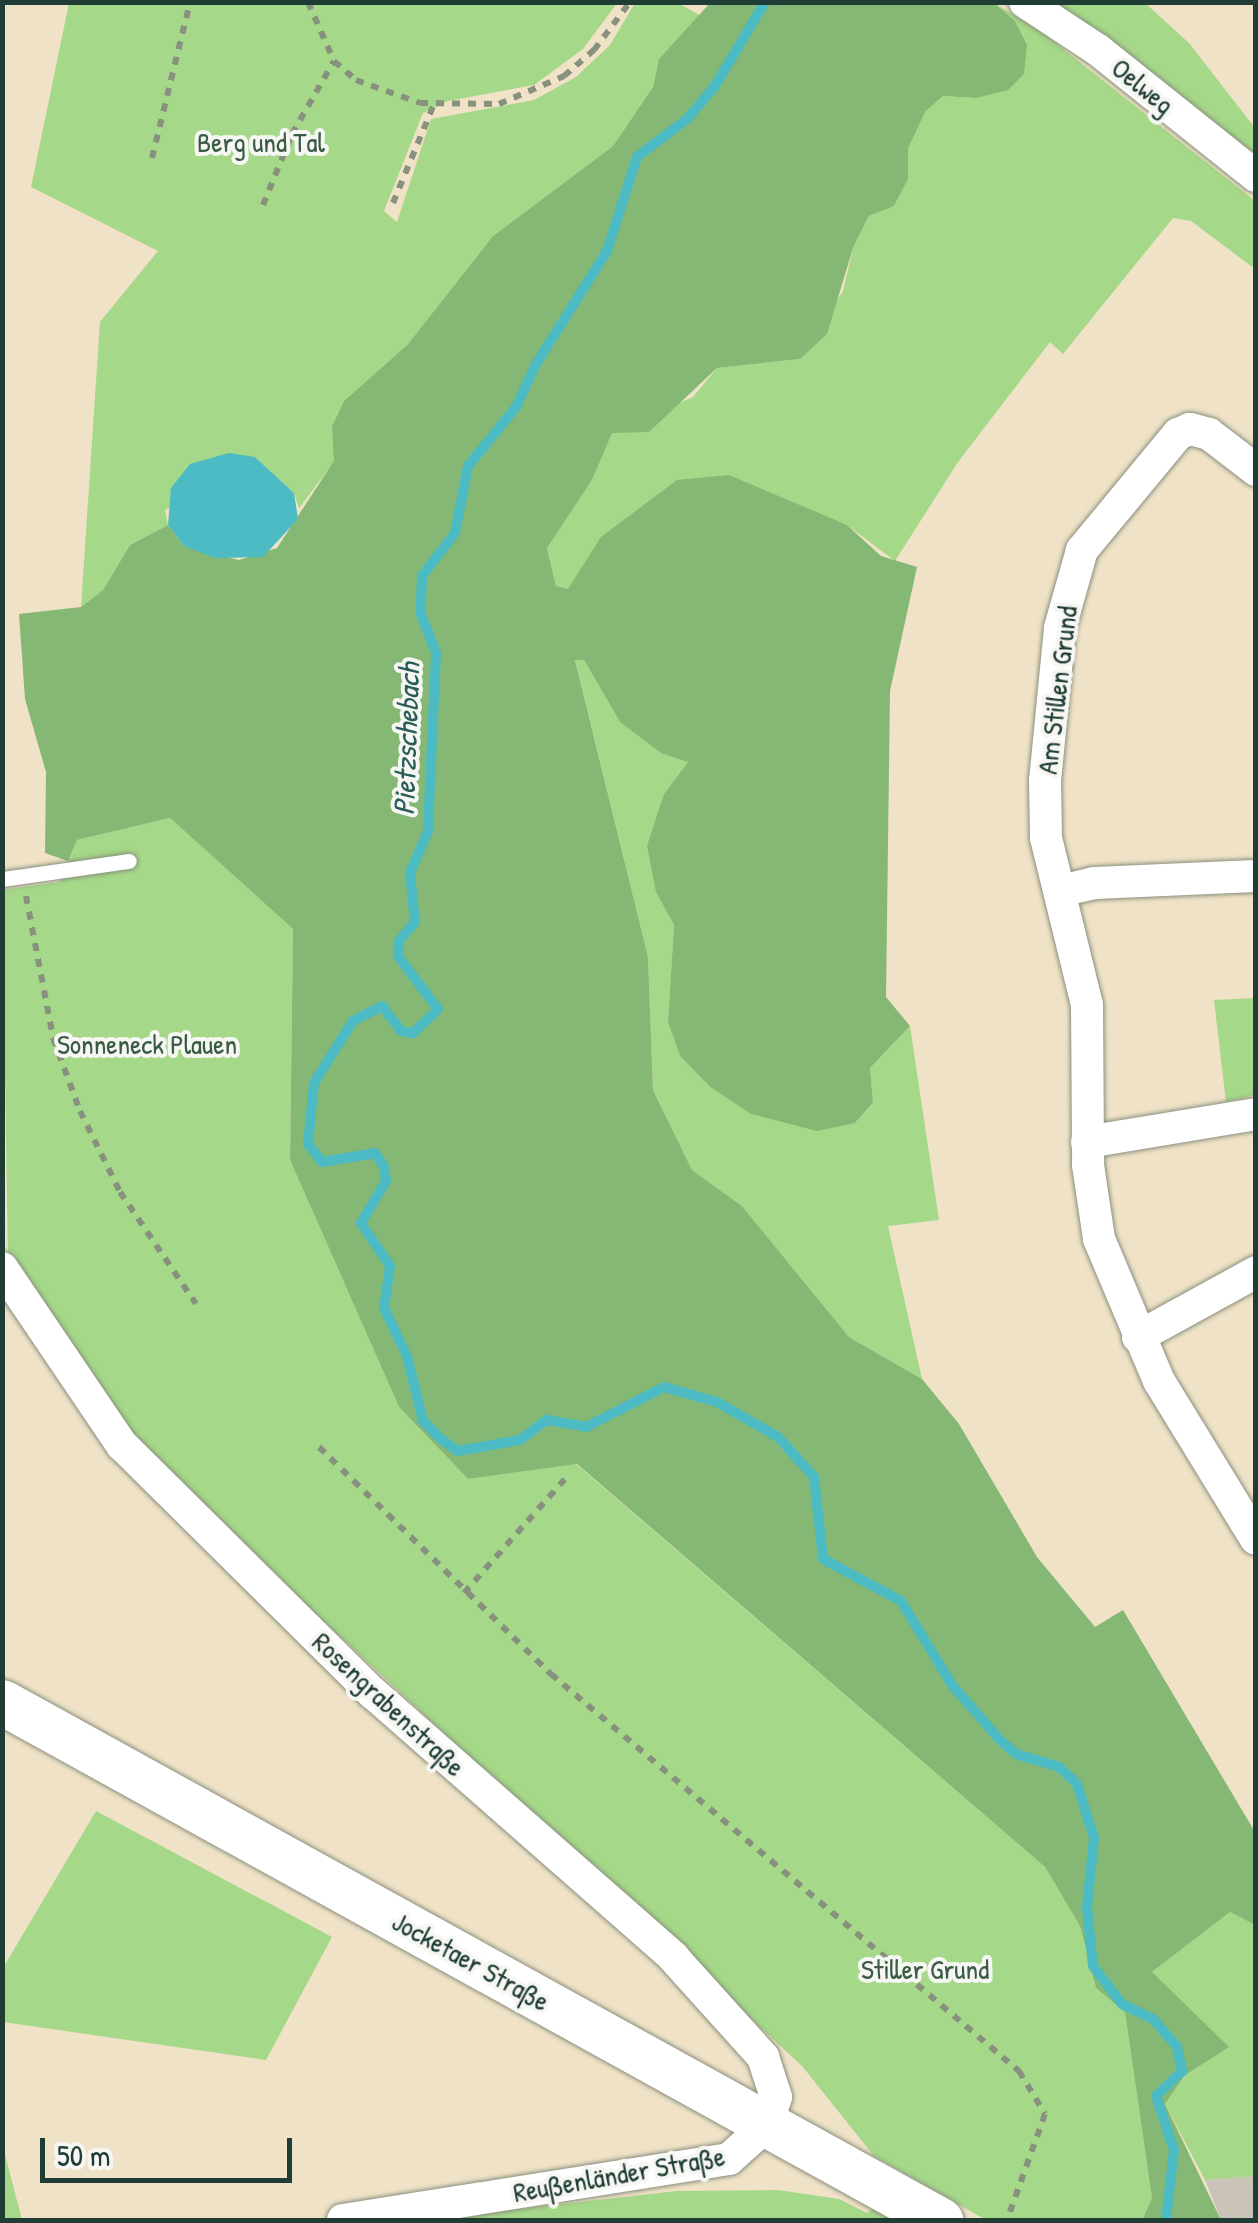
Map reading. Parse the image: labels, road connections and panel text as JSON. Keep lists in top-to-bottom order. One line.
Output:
{"streets":{"street":["Oelweg","Am Stillen Grund","Rosengrabenstraße","Jocketaer Straße","Reußenländer Straße"]},"crossings":[["Rosengrabenstraße","Jocketaer Straße"],["Rosengrabenstraße","Reußenländer Straße"],["Jocketaer Straße","Reußenländer Straße"]],"water":["Pietzschebach"],"parks":["Berg und Tal","Sonneneck Plauen","Stiller Grund"],"scale_bar":"50 m"}
